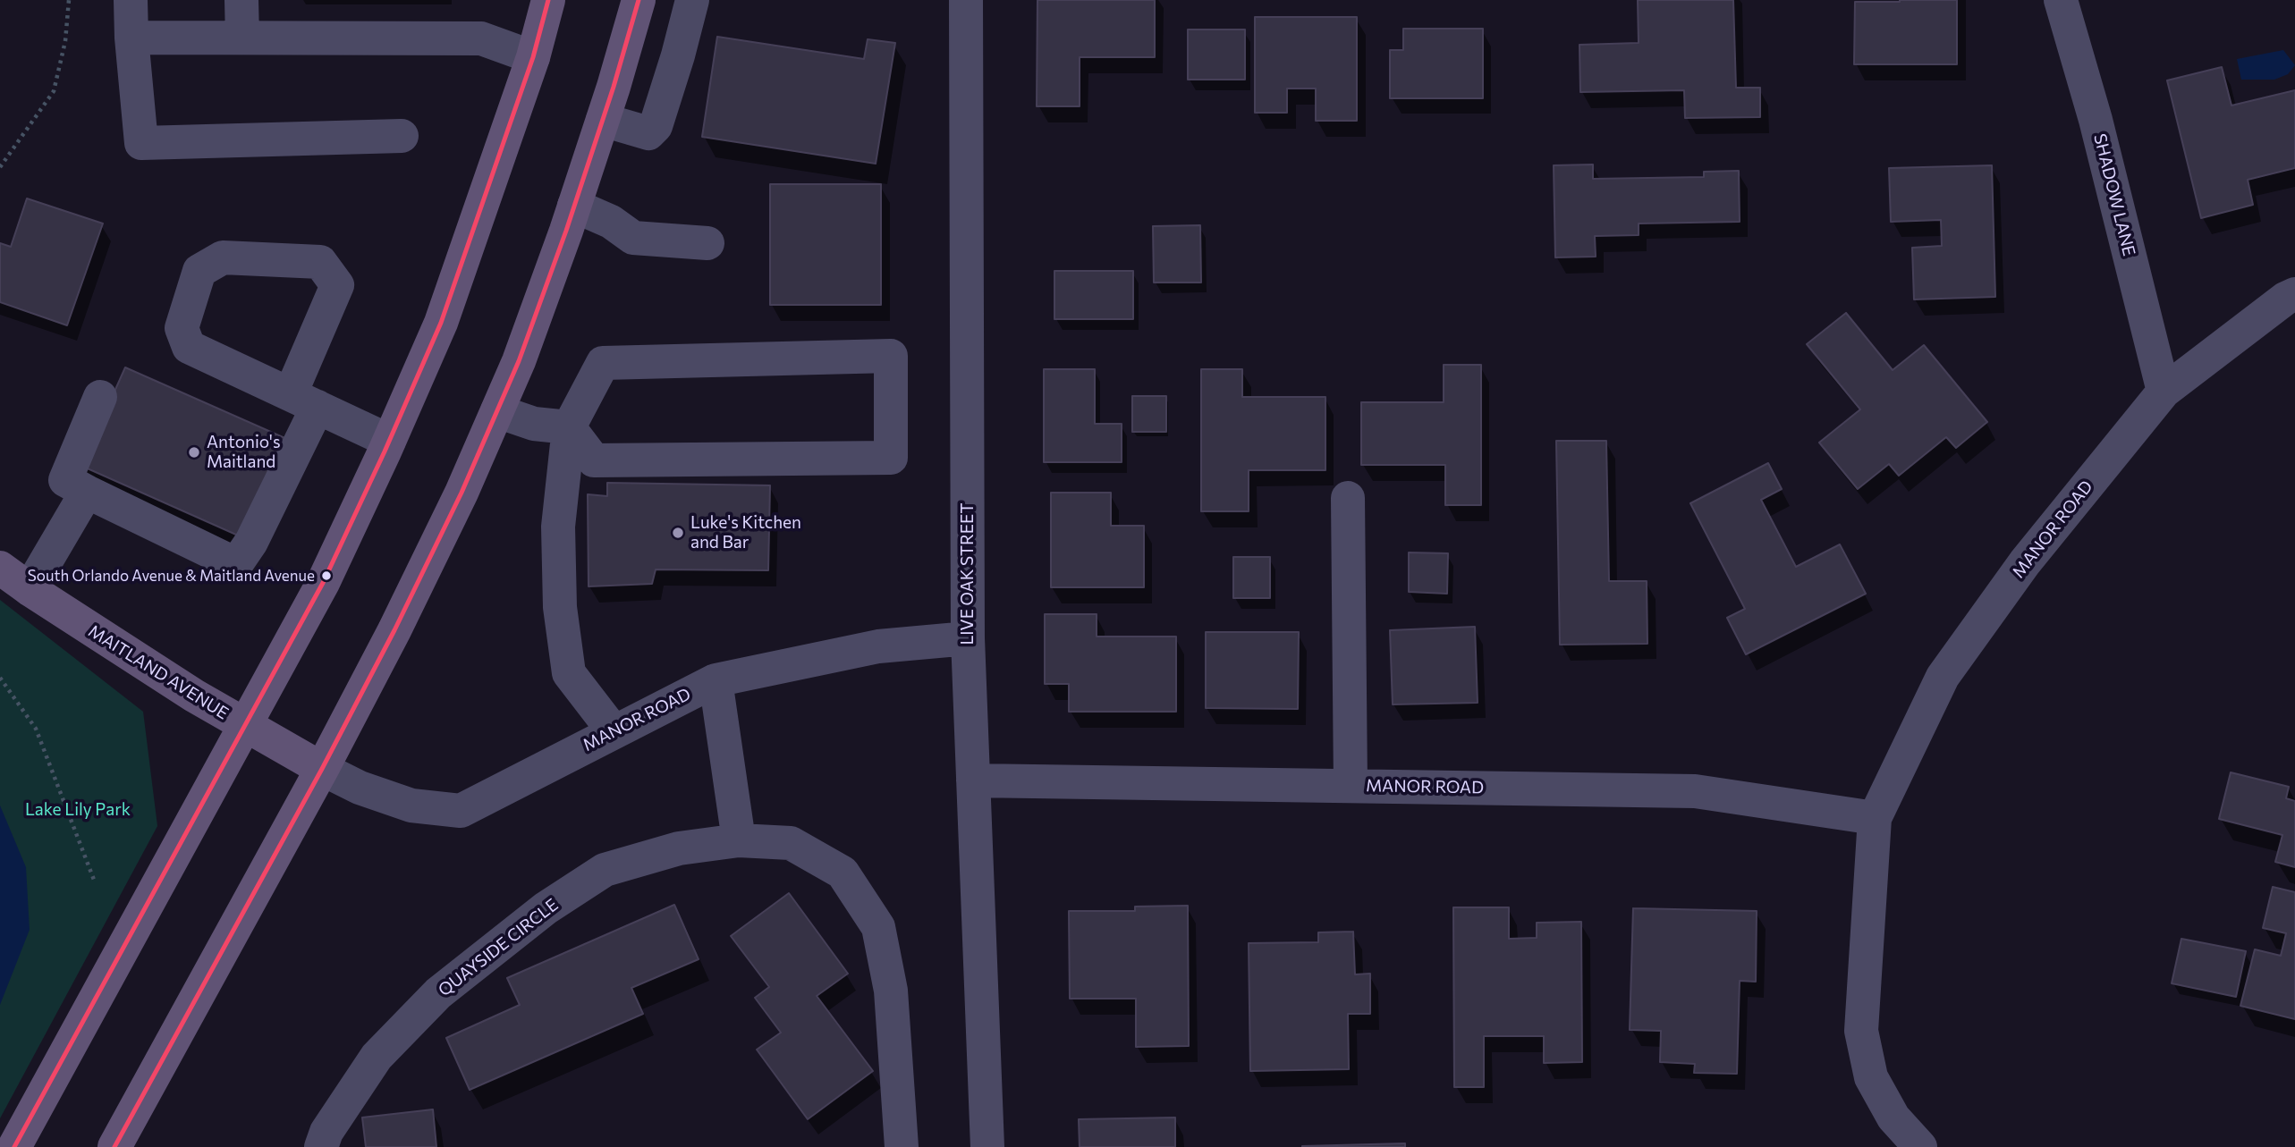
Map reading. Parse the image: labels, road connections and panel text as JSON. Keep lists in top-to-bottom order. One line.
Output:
{"streets":{"main road":["MAITLAND AVENUE"],"street":["SHADOW LANE","MANOR ROAD","LIVE OAK STREET","QUAYSIDE CIRCLE"]},"crossings":[["SHADOW LANE","MANOR ROAD"],["MANOR ROAD","LIVE OAK STREET"],["MANOR ROAD","MAITLAND AVENUE"]],"parks":["Lake Lily Park"],"places":["Antonio's Maitland","Luke's Kitchen and Bar","South Orlando Avenue & Maitland Avenue"]}
